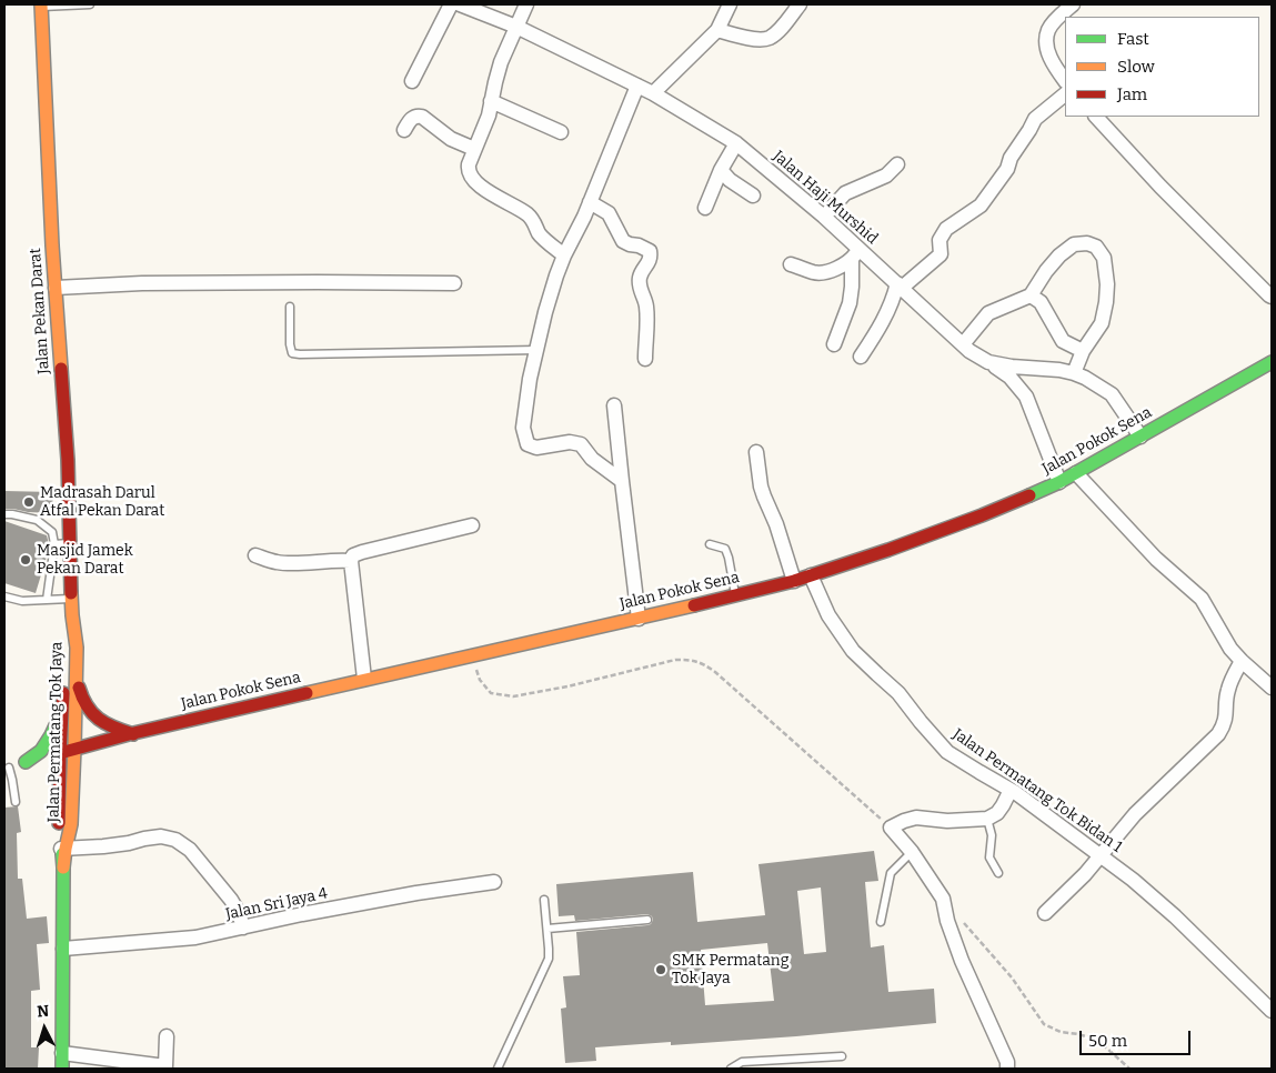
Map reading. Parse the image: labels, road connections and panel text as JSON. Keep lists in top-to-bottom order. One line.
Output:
{"streets":{"main road":["Jalan Pekan Darat","Jalan Pokok Sena","Jalan Permatang Tok Jaya"],"street":["Jalan Haji Murshid","Jalan Permatang Tok Bidan 1","Jalan Sri Jaya 4"]},"crossings":[["Jalan Haji Murshid","Jalan Pokok Sena"],["Jalan Pekan Darat","Jalan Permatang Tok Jaya"],["Jalan Pokok Sena","Jalan Permatang Tok Jaya"],["Jalan Pokok Sena","Jalan Permatang Tok Bidan 1"],["Jalan Permatang Tok Jaya","Jalan Sri Jaya 4"]],"places":["Madrasah Darul Atfal Pekan Darat","Masjid Jamek Pekan Darat","SMK Permatang Tok Jaya"],"legend":["Fast","Slow","Jam"],"scale_bar":"50 m","north":"top"}
